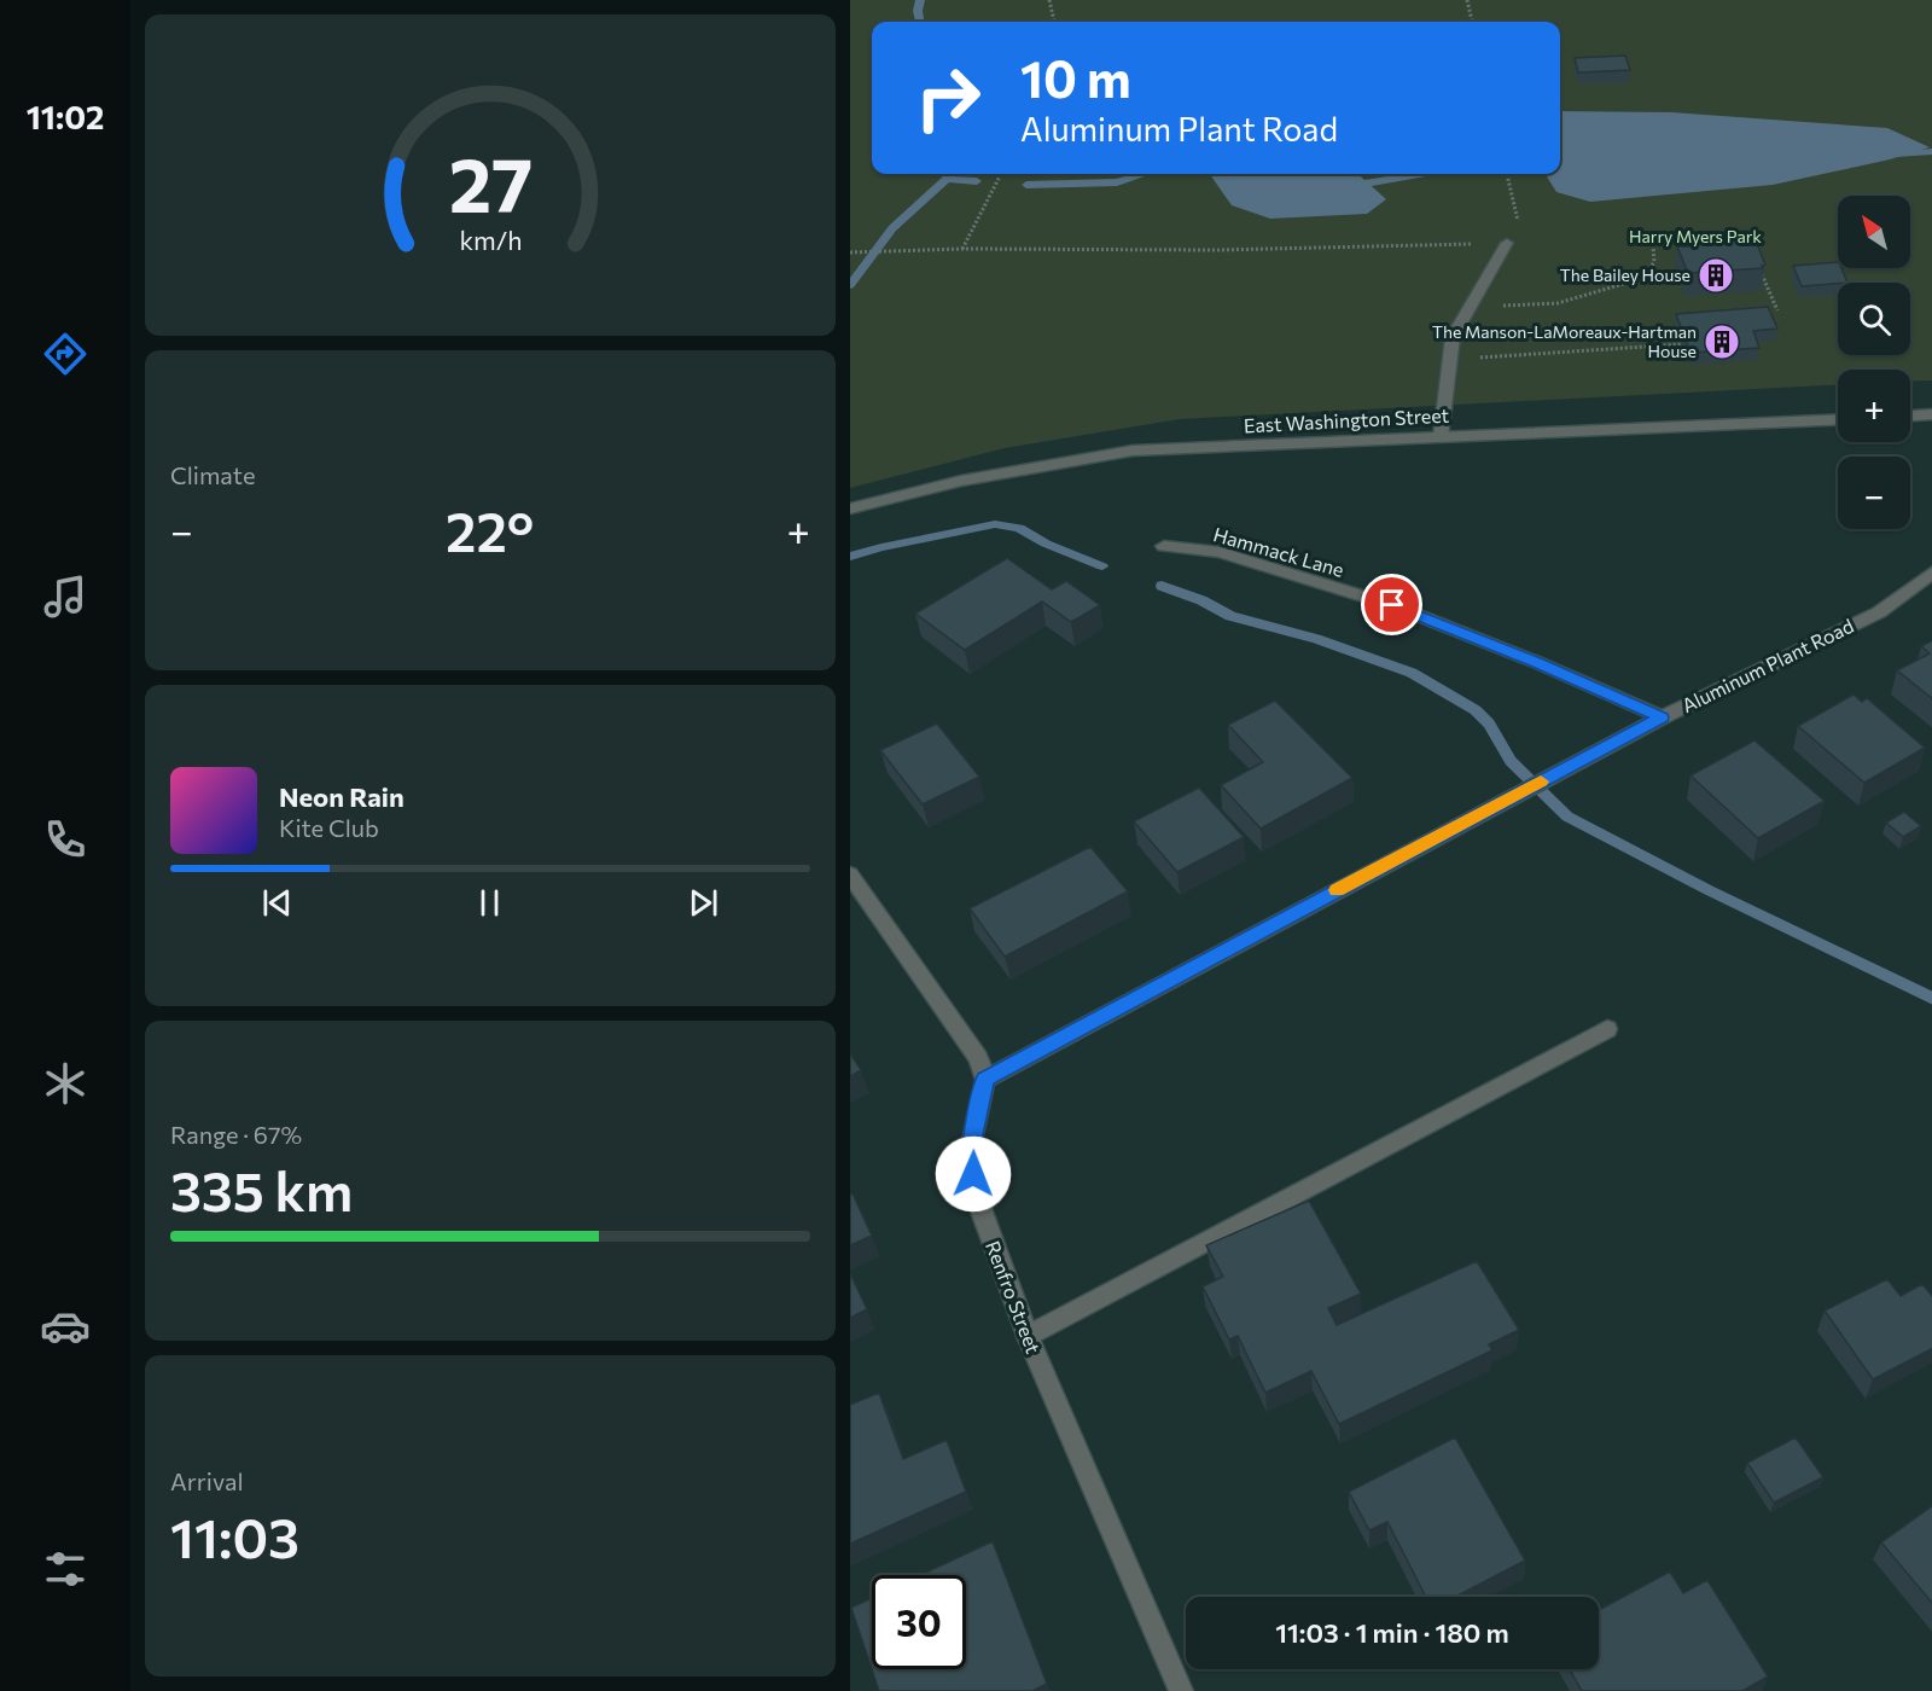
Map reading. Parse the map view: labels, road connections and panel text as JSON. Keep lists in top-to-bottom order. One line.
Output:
{"streets":{"street":["East Washington Street","Hammack Lane","Aluminum Plant Road","Renfro Street"]},"crossings":[["Hammack Lane","Aluminum Plant Road"],["Aluminum Plant Road","Renfro Street"]],"parks":["Harry Myers Park"],"places":{"building":["The Bailey House","The Manson-LaMoreaux-Hartman House"]},"north":"top left","page":{"tabs":"11:02","turn":["10 m","Aluminum Plant Road"],"map_buttons":["+","−"],"tile":["Climate",["Range · 67%","335 km"],["Arrival","11:03"]],"heat":["−","22°","+"],"song":["Neon Rain","Kite Club"],"limit":"30","trip":"11:03 · 1 min · 180 m","gauge":["27","km/h"]}}
